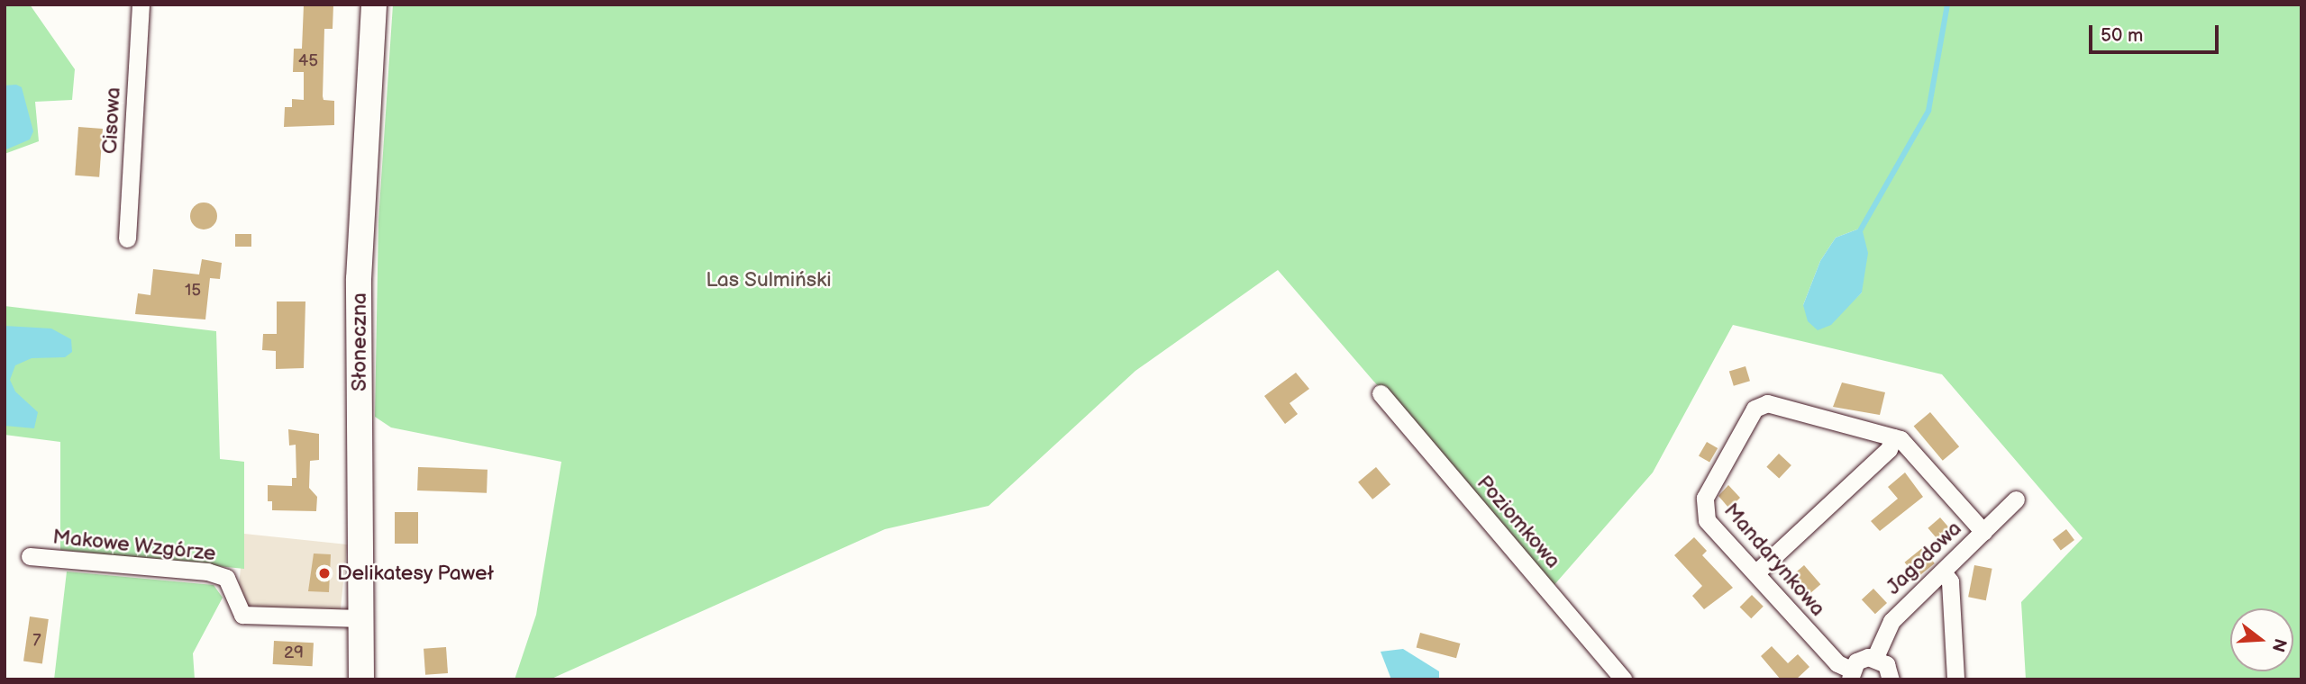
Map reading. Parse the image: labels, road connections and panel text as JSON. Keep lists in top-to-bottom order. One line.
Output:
{"streets":{"street":["Cisowa","Słoneczna","Poziomkowa","Makowe Wzgórze","Jagodowa","Mandarynkowa"]},"crossings":[["Słoneczna","Makowe Wzgórze"],["Jagodowa","Mandarynkowa"]],"parks":["Las Sulmiński"],"places":["Delikatesy Paweł"],"house_numbers":["45","15","7","29"],"scale_bar":"50 m","north":"right"}
